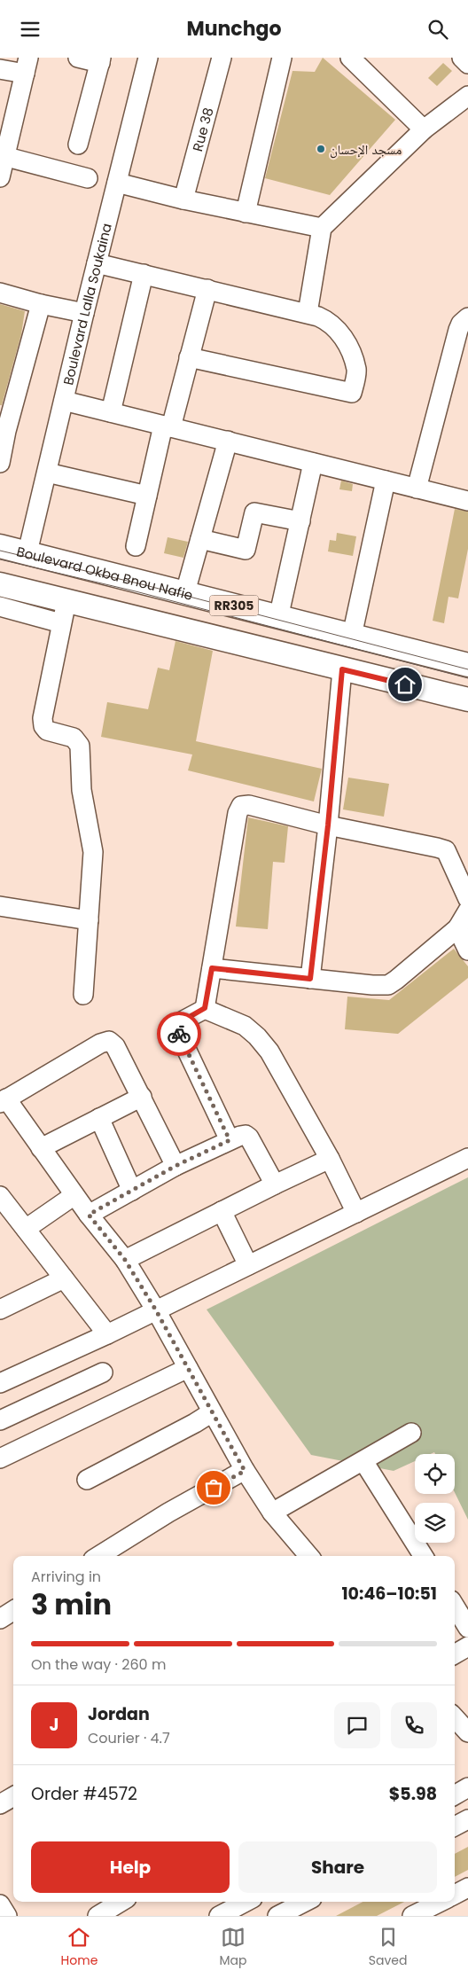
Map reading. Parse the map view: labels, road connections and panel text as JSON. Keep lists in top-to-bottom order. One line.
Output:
{"streets":{"main road":["Boulevard Okba Bnou Nafie","RR305"],"street":["Rue 38","Boulevard Lalla Soukaina"]},"crossings":[["Boulevard Lalla Soukaina","Boulevard Okba Bnou Nafie"]],"places":["مسجد الإحسان"],"page":{"header":"Munchgo","heading":["3 min","Arriving in","10:46–10:51"],"panel":["Jordan","Courier · 4.7","Order #4572","$5.98"],"bar":"On the way · 260 m","round":"J","buttons":["Help","Share"],"tabs":["Home","Map","Saved"]}}
